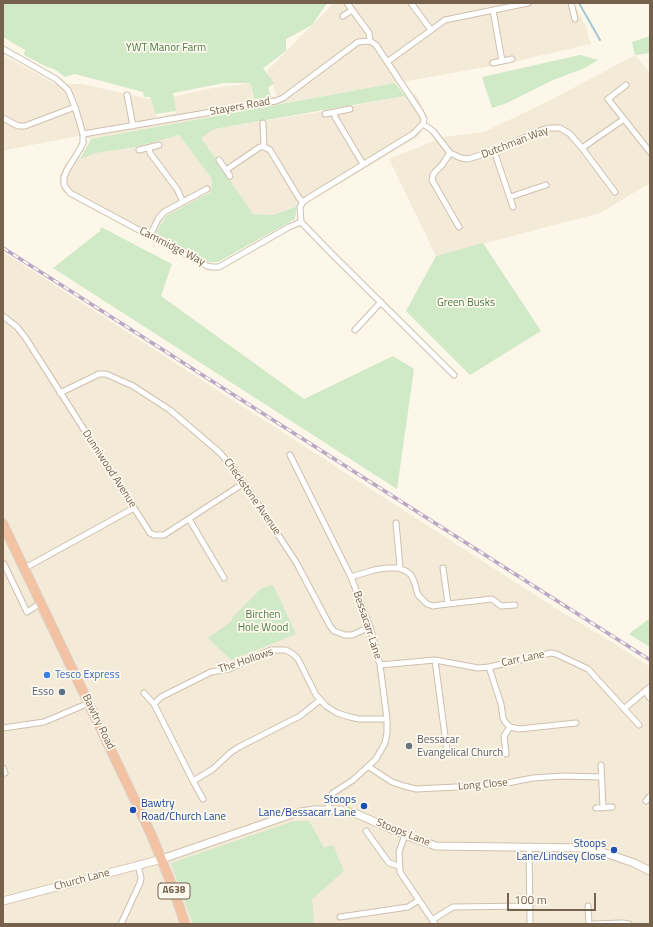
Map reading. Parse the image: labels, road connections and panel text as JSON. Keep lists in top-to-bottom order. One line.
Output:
{"streets":{"highway":["Bawtry Road","A638"],"street":["Stayers Road","Dutchman Way","Cammidge Way","Dunniwood Avenue","Checkstone Avenue","Bessacarr Lane","Carr Lane","The Hollows","Long Close","Stoops Lane","Church Lane"]},"crossings":[["Stayers Road","Cammidge Way"],["Dunniwood Avenue","Checkstone Avenue"],["Checkstone Avenue","Bessacarr Lane"],["Bessacarr Lane","Carr Lane"],["Bessacarr Lane","The Hollows"],["Bessacarr Lane","Long Close"],["Bessacarr Lane","Stoops Lane"],["Bawtry Road","Stoops Lane"],["Bawtry Road","Church Lane"],["Stoops Lane","Church Lane"]],"parks":["YWT Manor Farm","Green Busks","Birchen Hole Wood"],"places":["Tesco Express","Esso","Bessacar Evangelical Church","Stoops Lane/Bessacarr Lane","Bawtry Road/Church Lane","Stoops Lane/Lindsey Close"],"scale_bar":"100 m"}
